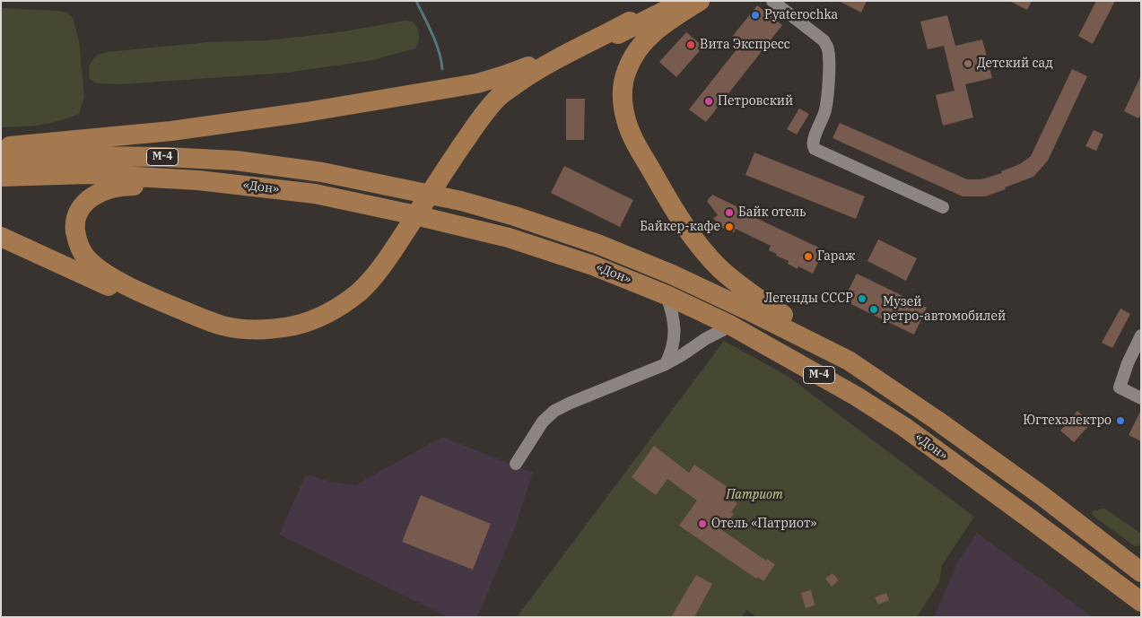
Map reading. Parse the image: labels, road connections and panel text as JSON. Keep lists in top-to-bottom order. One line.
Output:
{"streets":{"highway":["М-4","«Дон»"]},"parks":["Патриот"],"places":["Pyaterochka","Вита Экспресс","Детский сад","Петровский","Байк отель","Байкер-кафе","Гараж","Легенды СССР","Музей ретро-автомобилей","Югтехэлектро","Отель «Патриот»"]}
